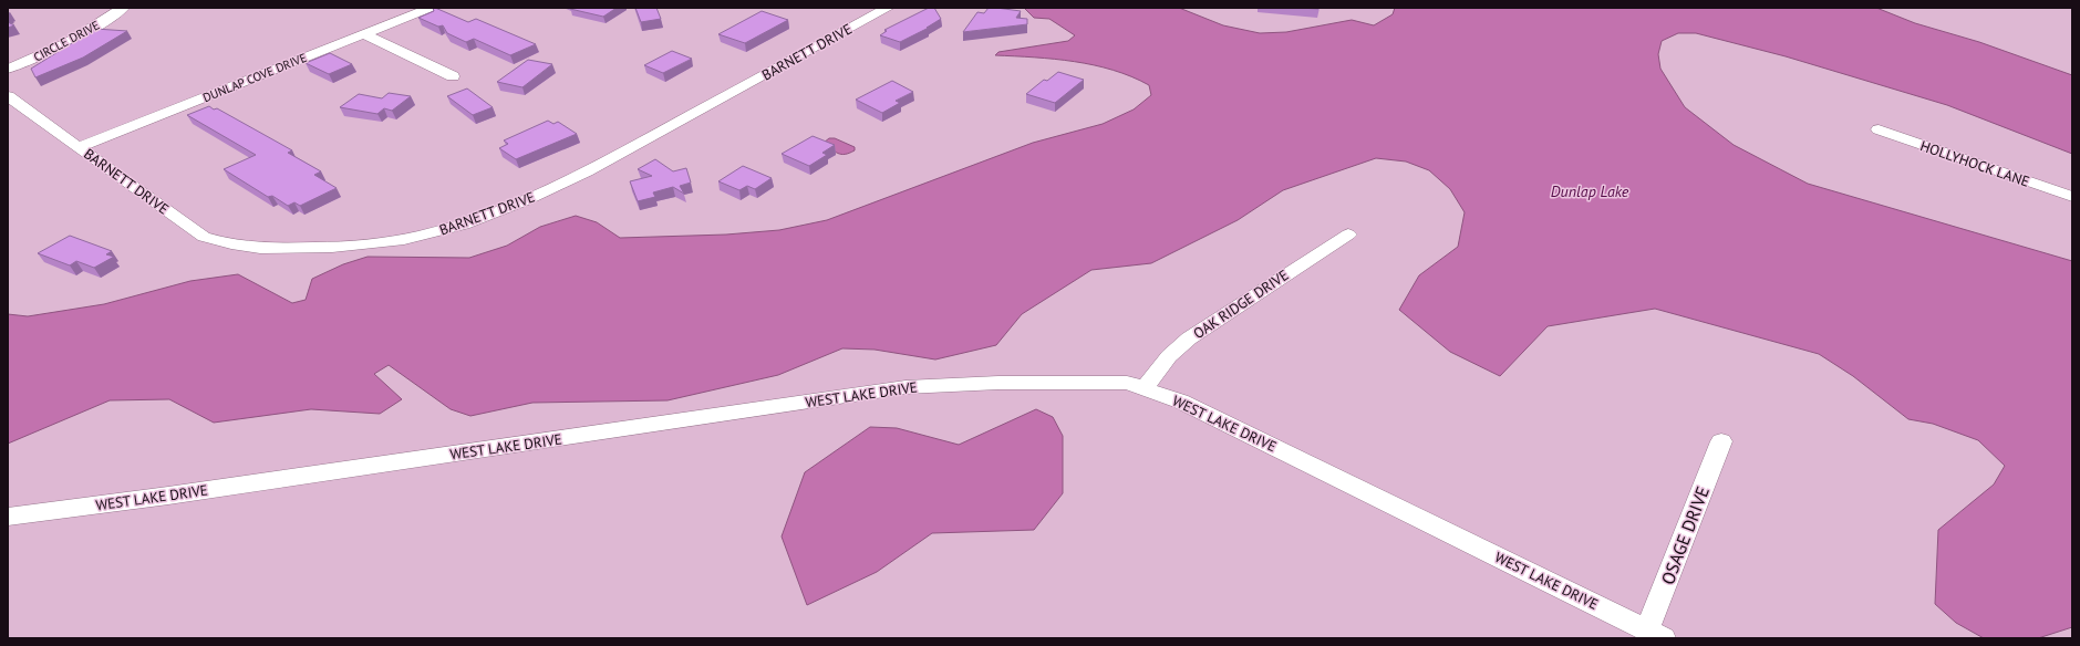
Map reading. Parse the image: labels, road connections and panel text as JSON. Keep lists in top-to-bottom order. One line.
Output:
{"streets":{"street":["CIRCLE DRIVE","BARNETT DRIVE","DUNLAP COVE DRIVE","HOLLYHOCK LANE","OAK RIDGE DRIVE","WEST LAKE DRIVE","OSAGE DRIVE"]},"crossings":[["BARNETT DRIVE","DUNLAP COVE DRIVE"],["OAK RIDGE DRIVE","WEST LAKE DRIVE"],["WEST LAKE DRIVE","OSAGE DRIVE"]],"water":["Dunlap Lake"]}
